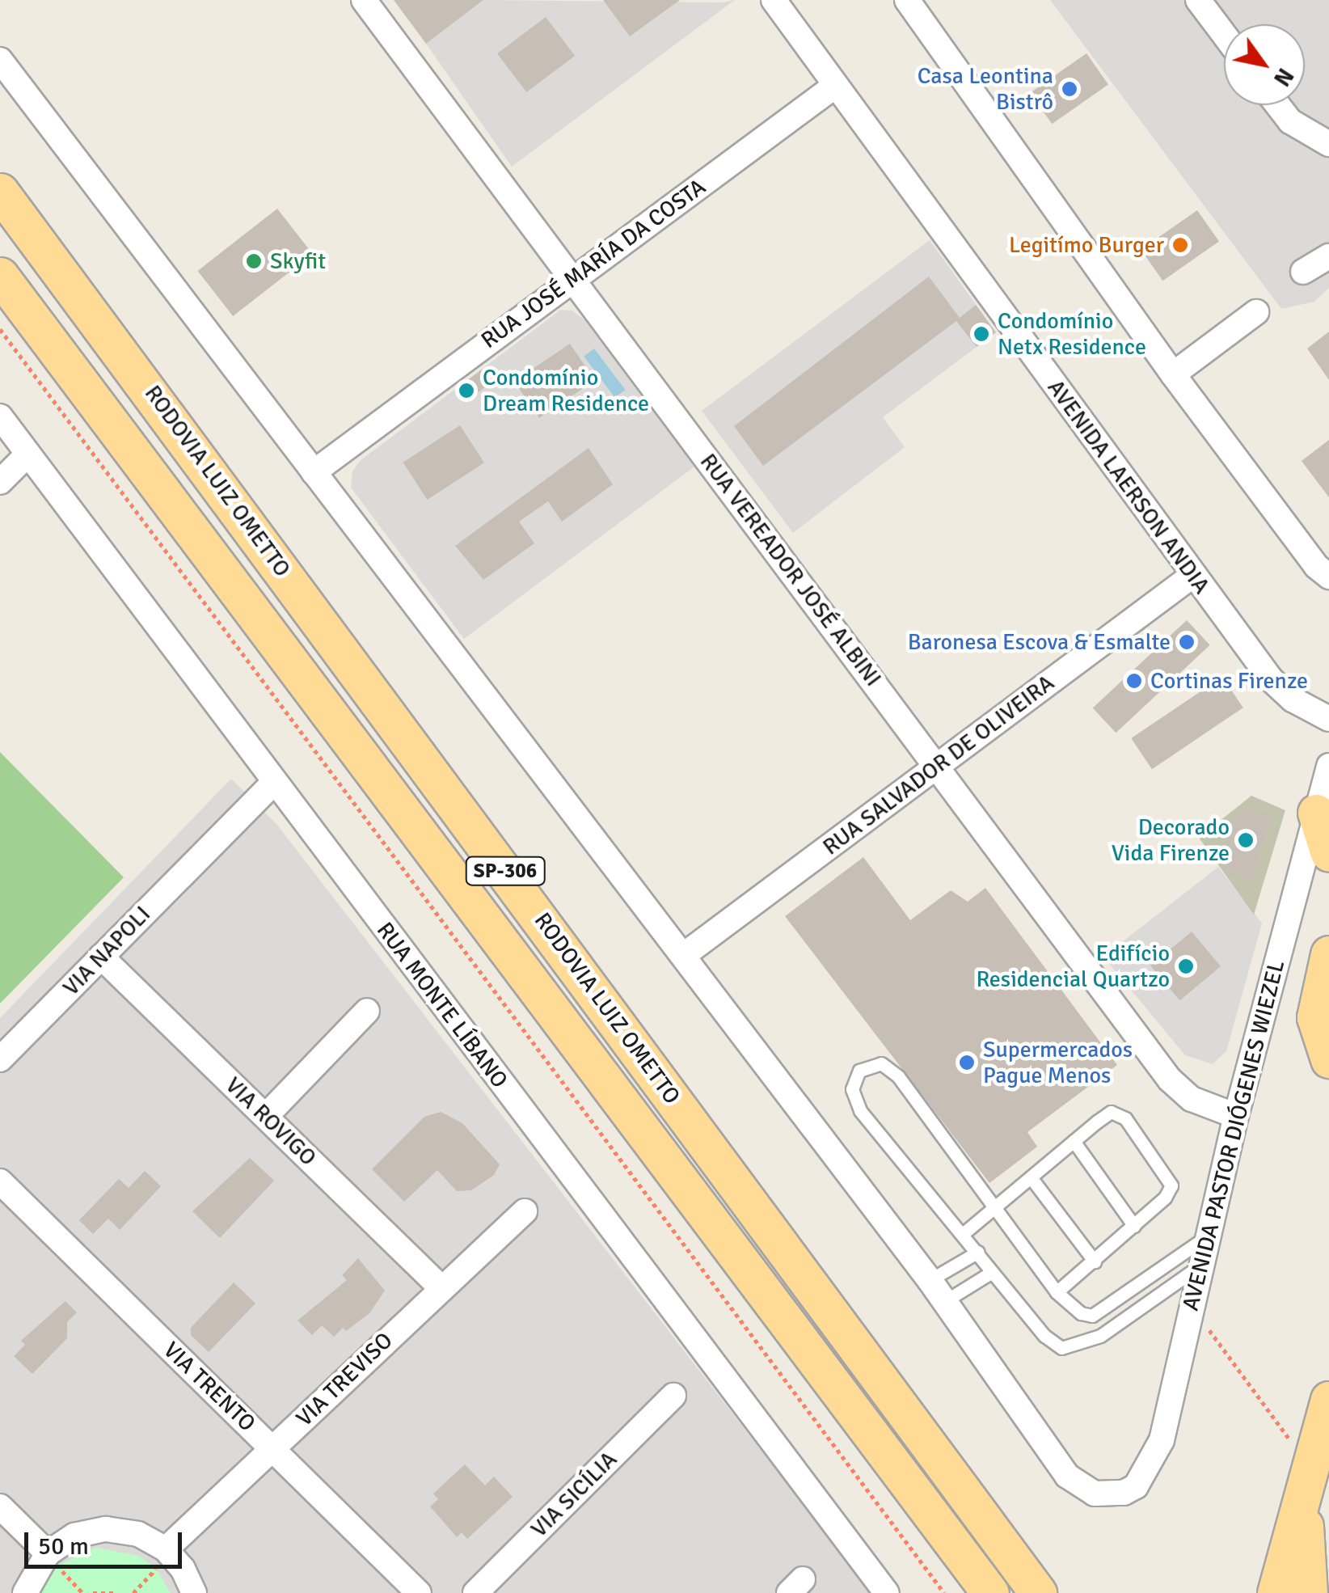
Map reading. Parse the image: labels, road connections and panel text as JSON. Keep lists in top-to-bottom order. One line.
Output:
{"streets":{"main road":["RODOVIA LUIZ OMETTO","SP-306"],"street":["RUA JOSÉ MARÍA DA COSTA","AVENIDA LAERSON ANDIA","RUA VEREADOR JOSÉ ALBINI","RUA SALVADOR DE OLIVEIRA","VIA NAPOLI","RUA MONTE LÍBANO","VIA ROVIGO","AVENIDA PASTOR DIÓGENES WIEZEL","VIA TREVISO","VIA TRENTO","VIA SICÍLIA"]},"crossings":[["RUA JOSÉ MARÍA DA COSTA","AVENIDA LAERSON ANDIA"],["RUA JOSÉ MARÍA DA COSTA","RUA VEREADOR JOSÉ ALBINI"],["AVENIDA LAERSON ANDIA","RUA SALVADOR DE OLIVEIRA"],["RUA VEREADOR JOSÉ ALBINI","RUA SALVADOR DE OLIVEIRA"],["RUA VEREADOR JOSÉ ALBINI","AVENIDA PASTOR DIÓGENES WIEZEL"],["VIA NAPOLI","RUA MONTE LÍBANO"],["VIA NAPOLI","VIA ROVIGO"],["VIA ROVIGO","VIA TREVISO"],["VIA TREVISO","VIA TRENTO"]],"places":["Casa Leontina Bistrô","Legitímo Burger","Skyfit","Condomínio Netx Residence","Condomínio Dream Residence","Baronesa Escova & Esmalte","Cortinas Firenze","Decorado Vida Firenze","Edifício Residencial Quartzo","Supermercados Pague Menos"],"scale_bar":"50 m","north":"bottom right"}
